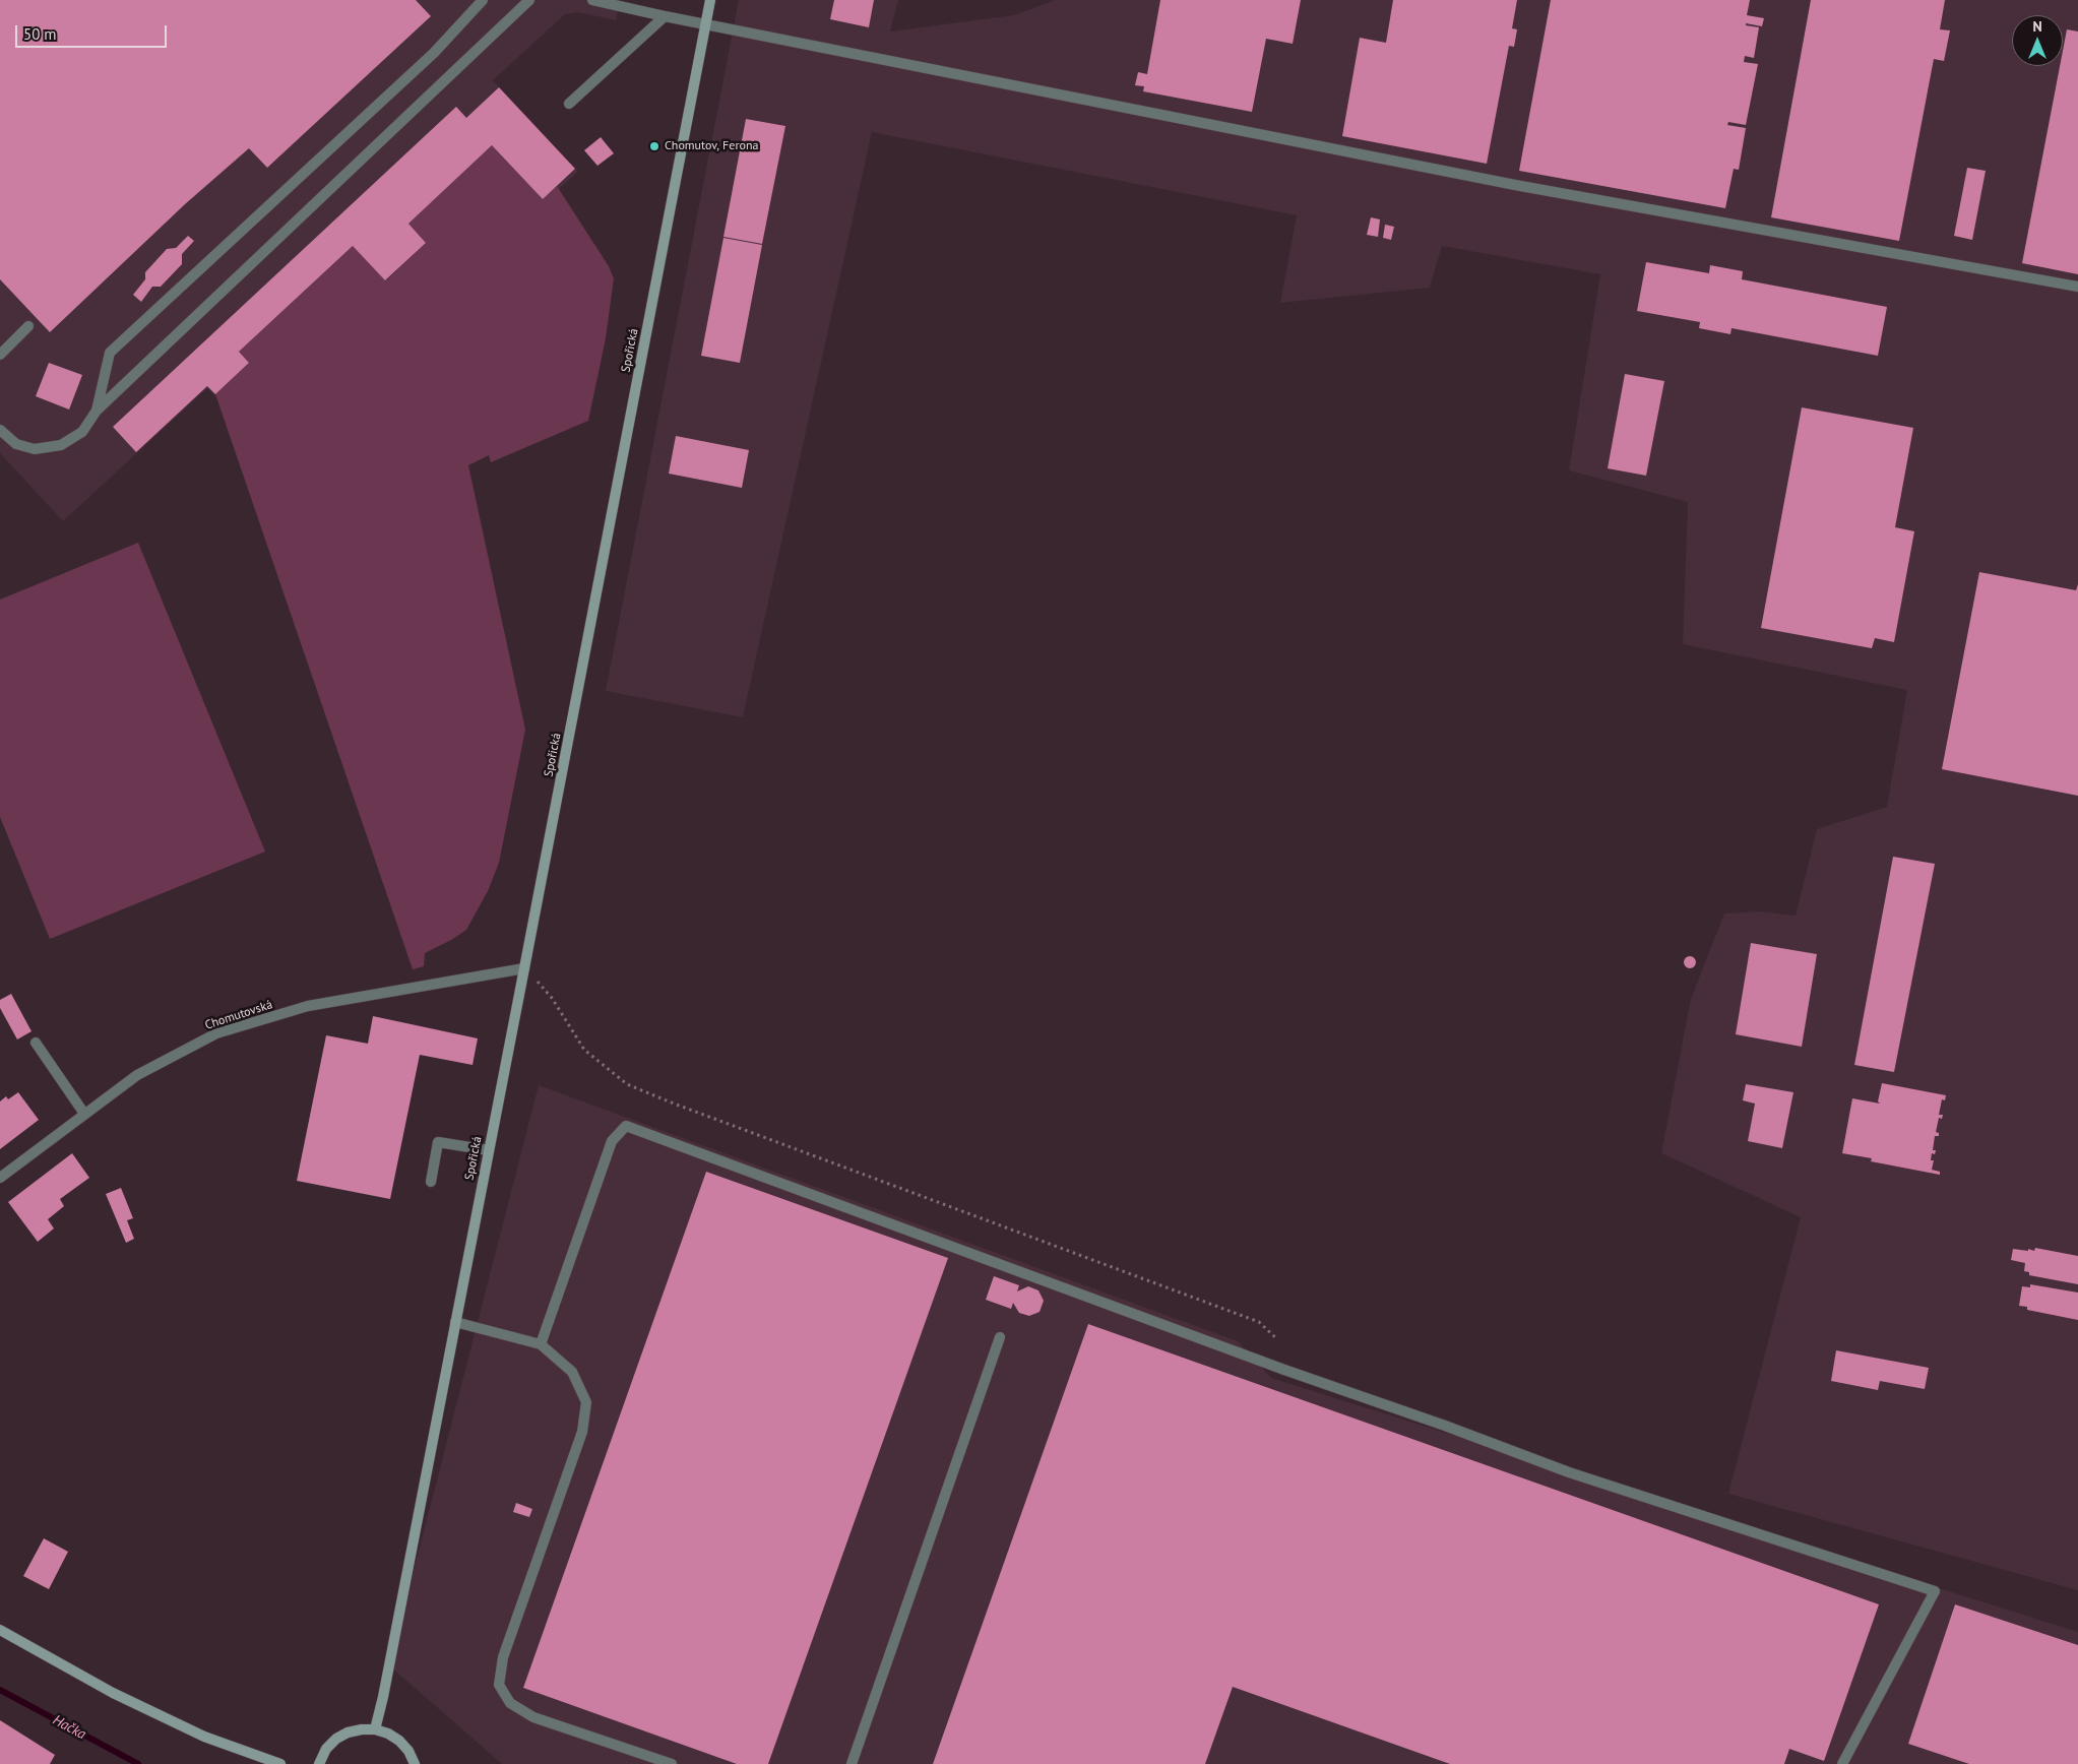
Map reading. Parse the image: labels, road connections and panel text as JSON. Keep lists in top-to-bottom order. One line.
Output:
{"streets":{"street":["Spořická","Chomutovská"]},"crossings":[["Spořická","Chomutovská"]],"water":["Hačka"],"places":["Chomutov, Ferona"],"scale_bar":"50 m","north":"top"}
